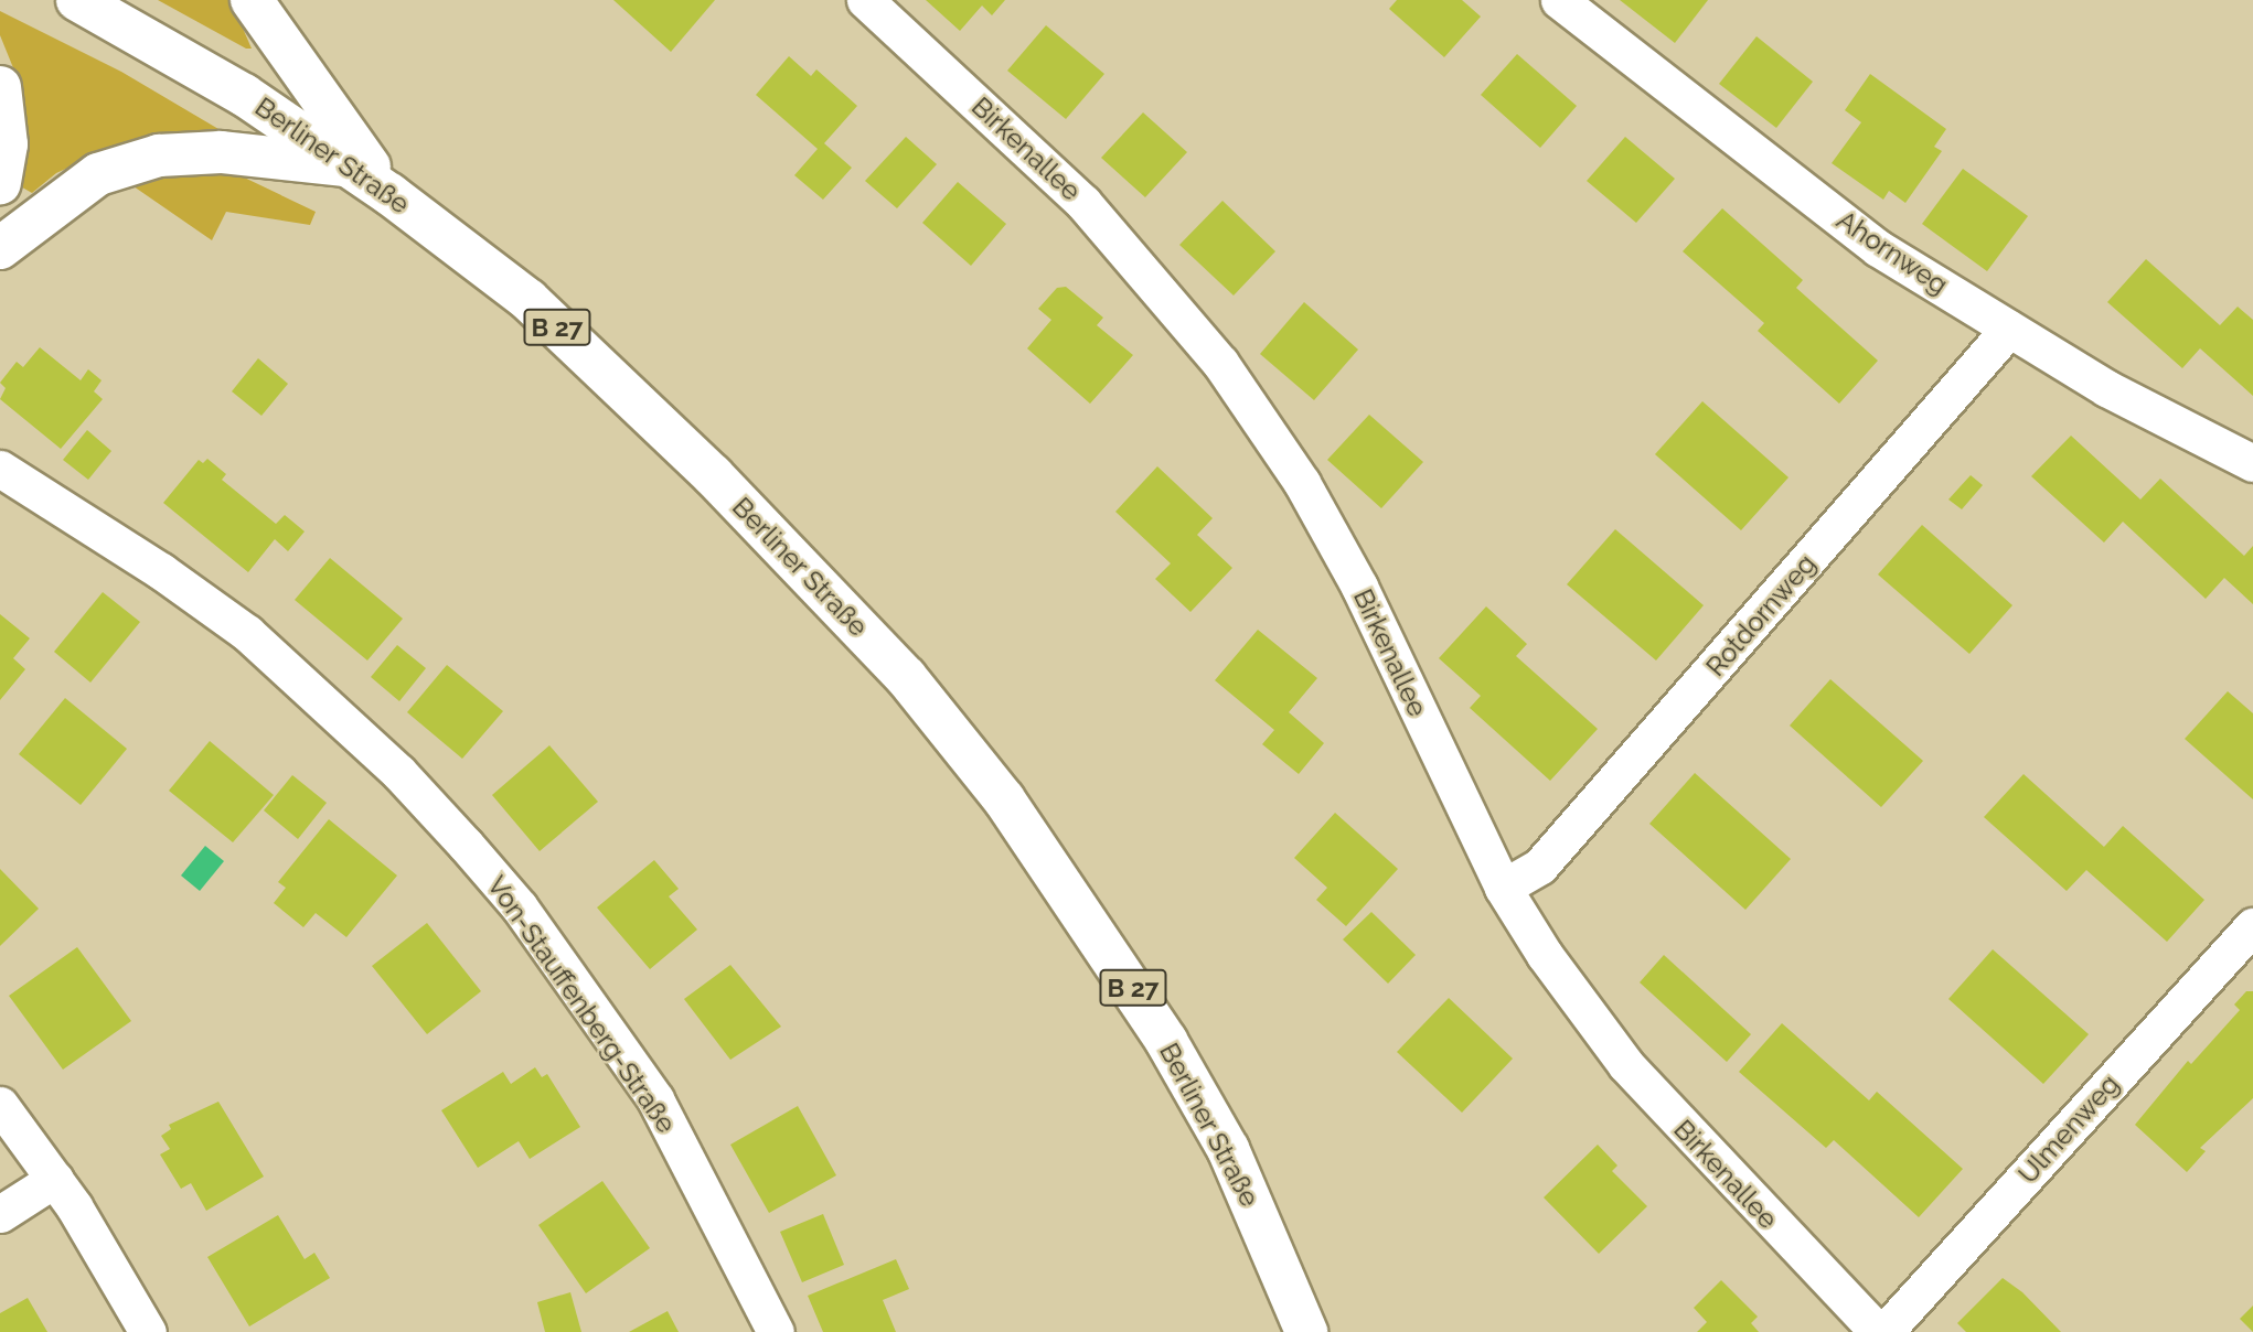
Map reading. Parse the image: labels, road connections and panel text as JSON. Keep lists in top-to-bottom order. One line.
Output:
{"streets":{"highway":["Berliner Straße","B 27"],"street":["Birkenallee","Ahornweg","Rotdornweg","Von-Stauffenberg-Straße","Ulmenweg"]},"crossings":[["Birkenallee","Rotdornweg"],["Ahornweg","Rotdornweg"]]}
